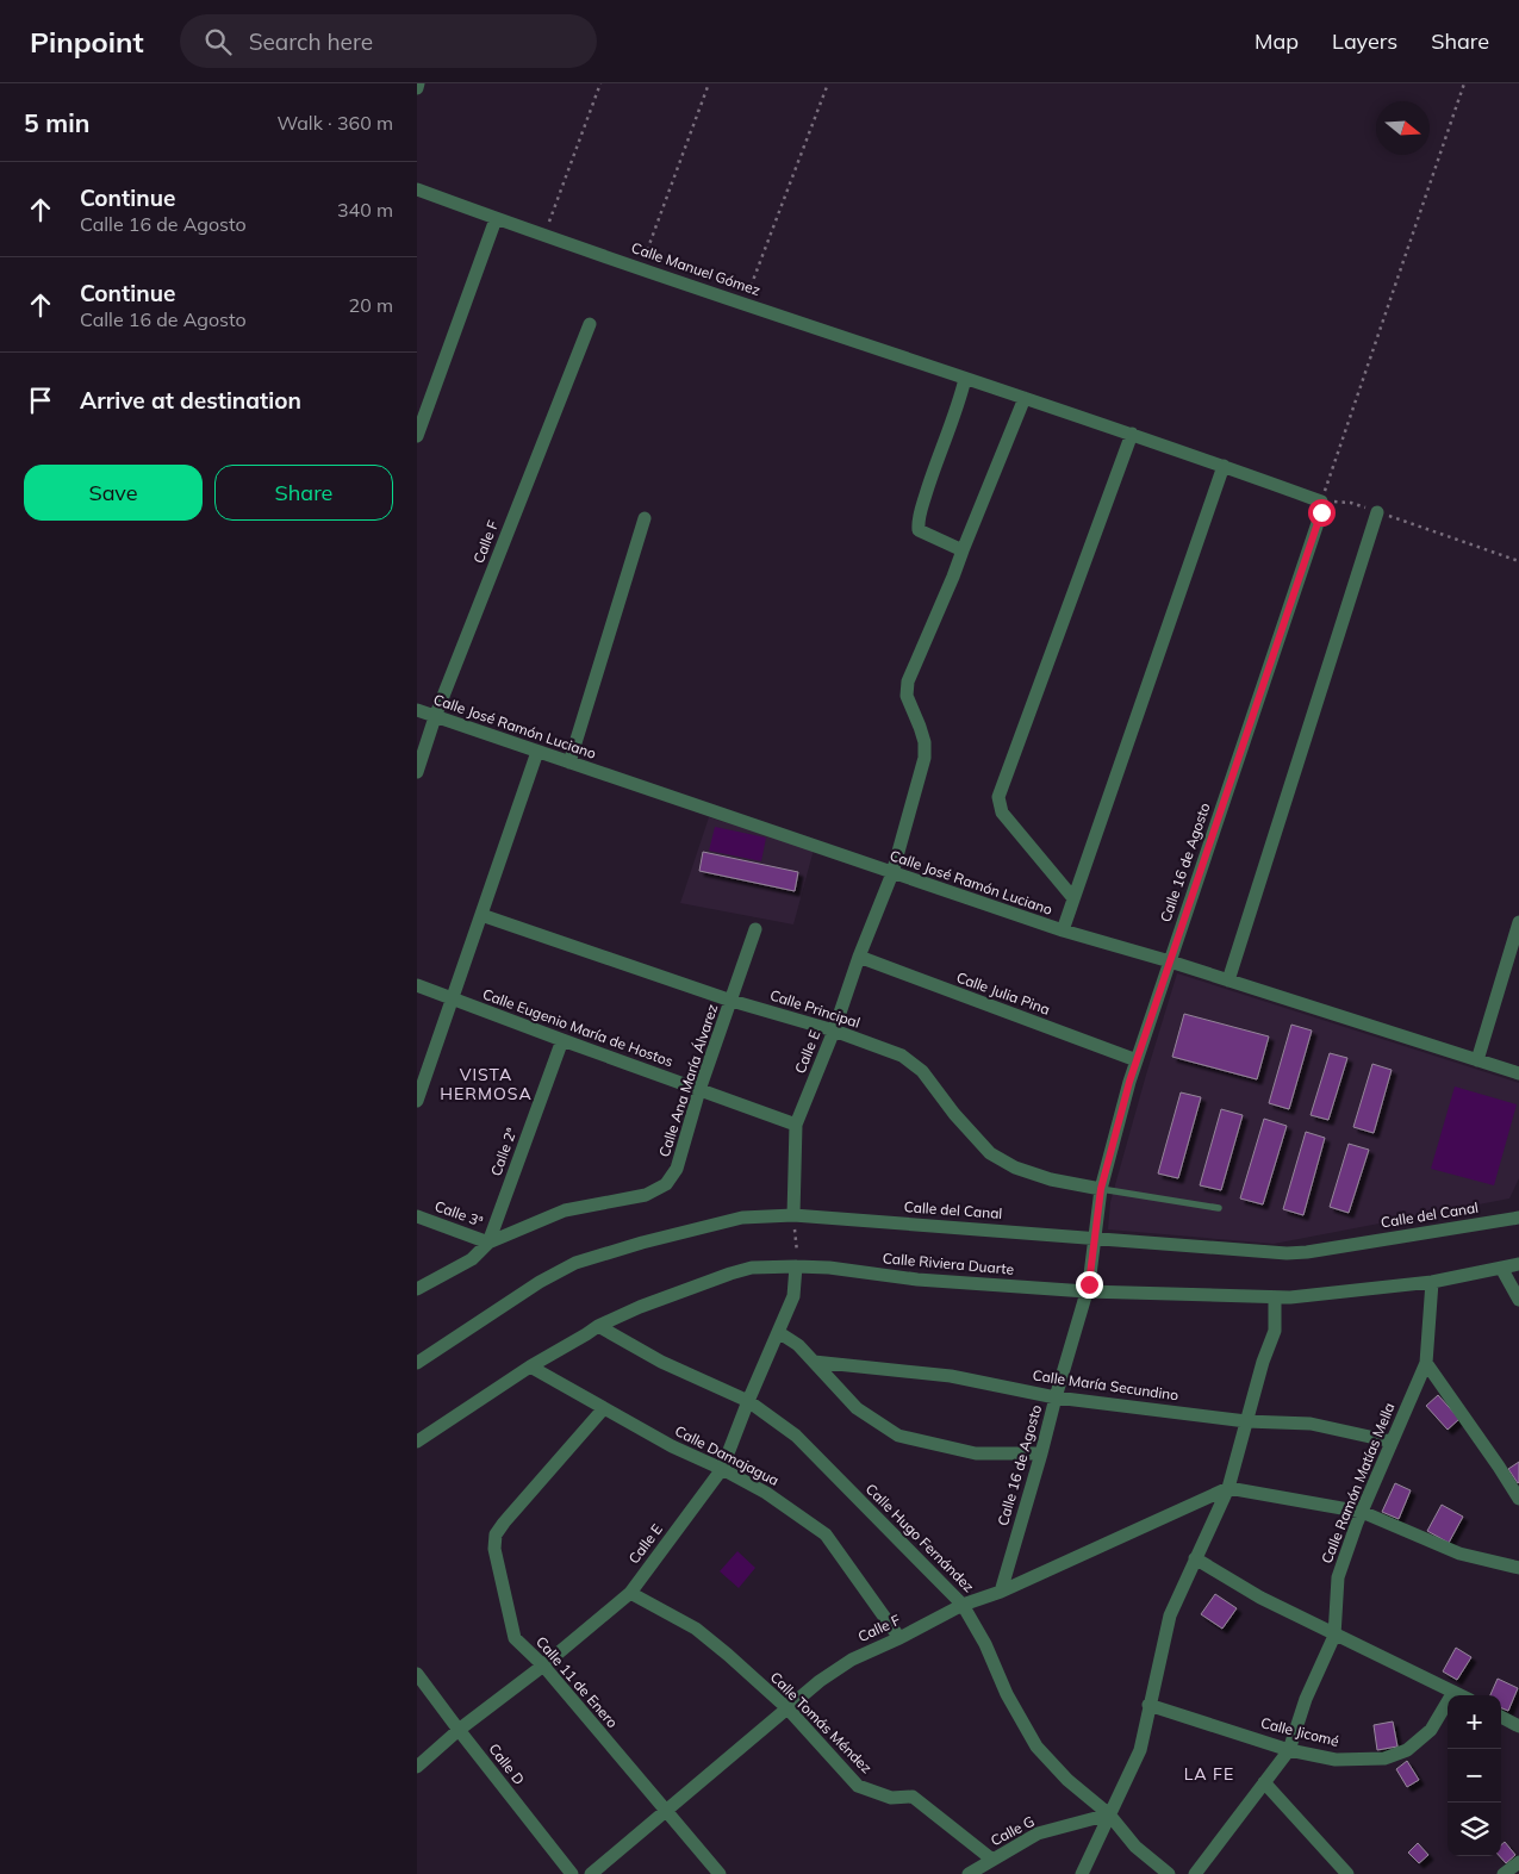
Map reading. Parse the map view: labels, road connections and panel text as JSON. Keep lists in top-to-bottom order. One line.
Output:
{"streets":{"street":["Calle Manuel Gómez","Calle F","Calle José Ramón Luciano","Calle 16 de Agosto","Calle Julia Pina","Calle Principal","Calle Eugenio María de Hostos","Calle E","Calle Ana María Álvarez","Calle 2ª","Calle del Canal","Calle 3ª","Calle Riviera Duarte","Calle María Secundino","Calle Damajagua","Calle Ramón Matías Mella","Calle Hugo Fernández","Calle 11 de Enero","Calle Tomás Méndez","Calle Jicomé","Calle D","Calle G"]},"crossings":[["Calle Manuel Gómez","Calle 16 de Agosto"],["Calle Manuel Gómez","Calle E"],["Calle F","Calle José Ramón Luciano"],["Calle F","Calle 16 de Agosto"],["Calle F","Calle Damajagua"],["Calle F","Calle Hugo Fernández"],["Calle F","Calle 11 de Enero"],["Calle F","Calle Tomás Méndez"],["Calle José Ramón Luciano","Calle 16 de Agosto"],["Calle José Ramón Luciano","Calle E"],["Calle 16 de Agosto","Calle Julia Pina"],["Calle 16 de Agosto","Calle Principal"],["Calle 16 de Agosto","Calle del Canal"],["Calle 16 de Agosto","Calle Riviera Duarte"],["Calle 16 de Agosto","Calle María Secundino"],["Calle Julia Pina","Calle E"],["Calle Principal","Calle E"],["Calle Principal","Calle Ana María Álvarez"],["Calle Eugenio María de Hostos","Calle E"],["Calle Eugenio María de Hostos","Calle Ana María Álvarez"],["Calle Eugenio María de Hostos","Calle 2ª"],["Calle E","Calle del Canal"],["Calle E","Calle Riviera Duarte"],["Calle E","Calle Damajagua"],["Calle E","Calle Hugo Fernández"],["Calle E","Calle 11 de Enero"],["Calle E","Calle Tomás Méndez"],["Calle E","Calle D"],["Calle Ana María Álvarez","Calle 2ª"],["Calle Ana María Álvarez","Calle 3ª"],["Calle 2ª","Calle 3ª"],["Calle Riviera Duarte","Calle Damajagua"],["Calle Riviera Duarte","Calle Ramón Matías Mella"],["Calle Riviera Duarte","Calle Hugo Fernández"],["Calle María Secundino","Calle Ramón Matías Mella"],["Calle Damajagua","Calle 11 de Enero"],["Calle Ramón Matías Mella","Calle Jicomé"],["Calle Hugo Fernández","Calle G"],["Calle Tomás Méndez","Calle G"]],"districts":["VISTA HERMOSA","LA FE"],"north":"right","page":{"header":"Pinpoint","search":"Search here","nav":["Map","Layers","Share"],"heading":["5 min","Walk · 360 m"],"list":[["Continue","Calle 16 de Agosto","340 m"],["Continue","Calle 16 de Agosto","20 m"],"Arrive at destination"],"buttons":["Save","Share"],"map_buttons":["+","−"]}}
